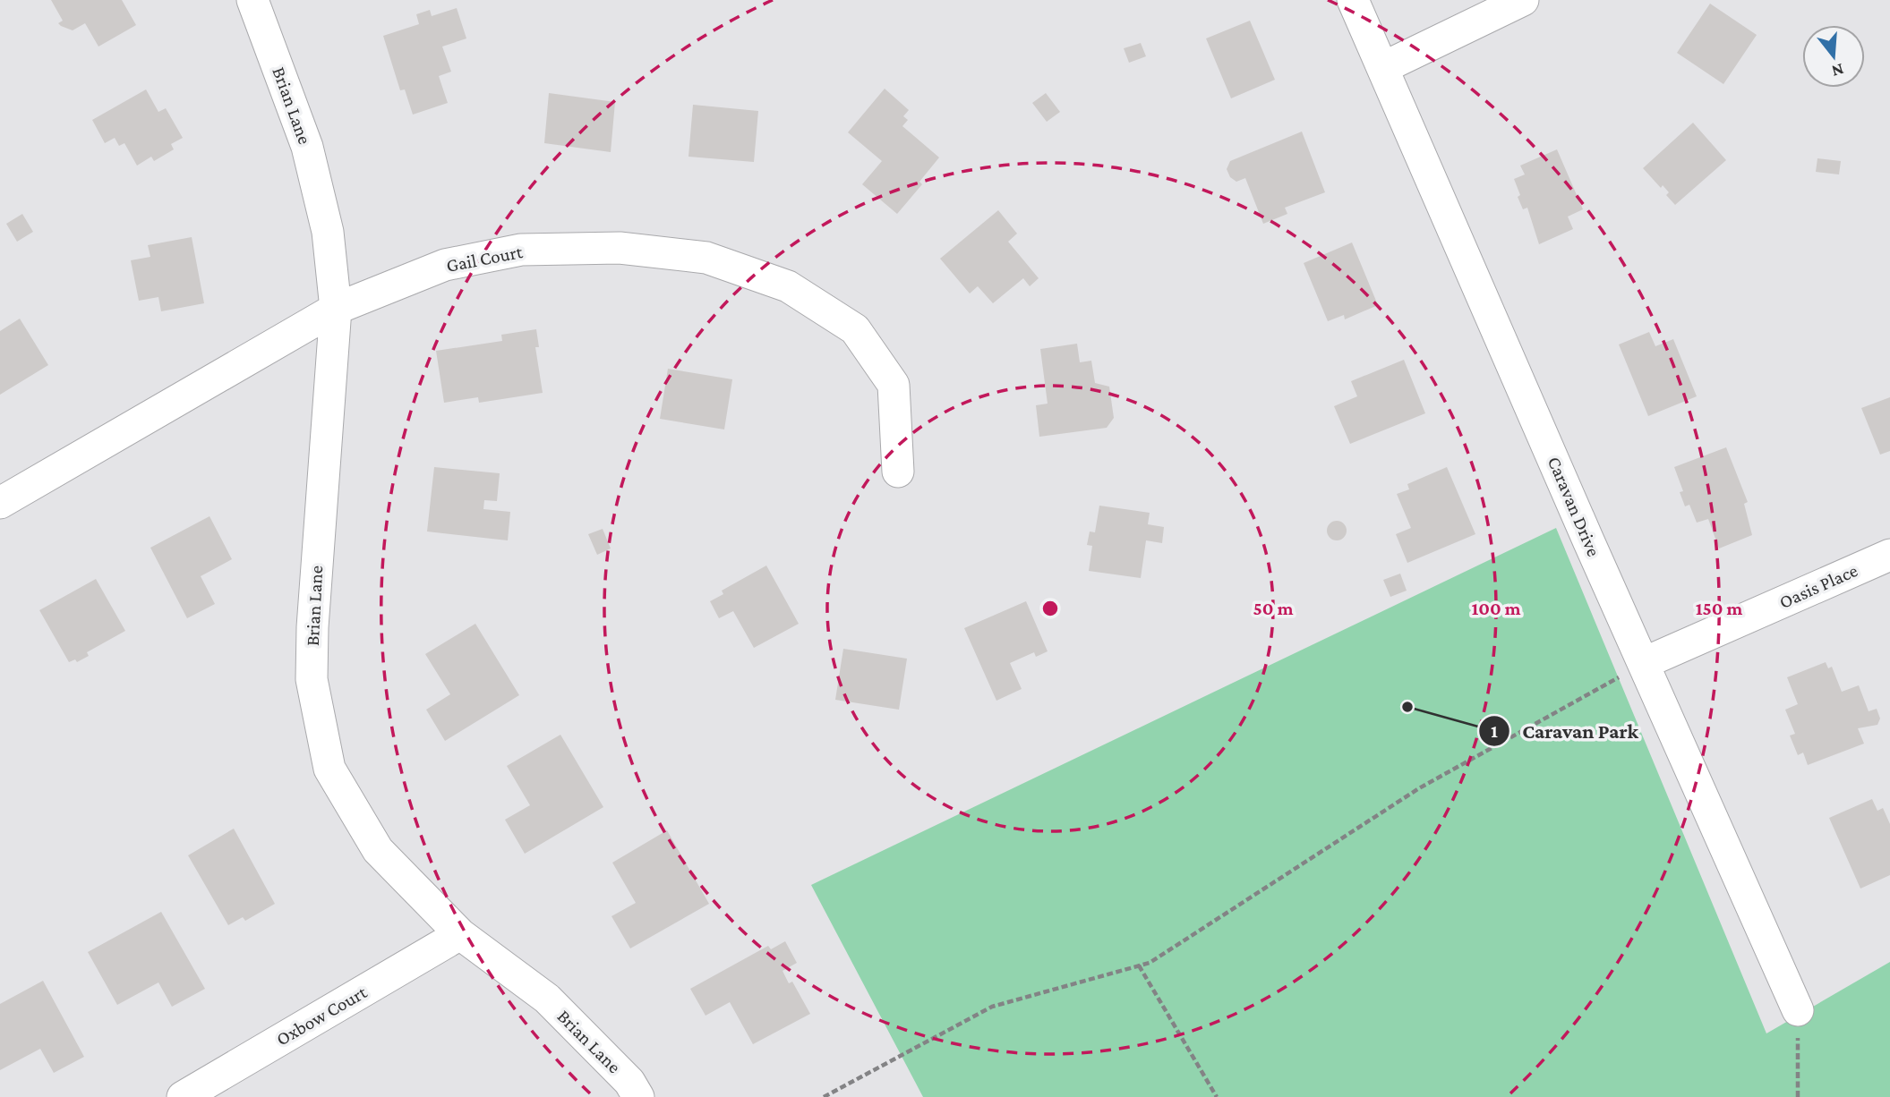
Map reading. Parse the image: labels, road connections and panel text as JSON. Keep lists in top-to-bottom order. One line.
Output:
{"streets":{"street":["Brian Lane","Gail Court","Caravan Drive","Oasis Place","Oxbow Court"]},"crossings":[["Brian Lane","Gail Court"],["Brian Lane","Oxbow Court"],["Caravan Drive","Oasis Place"]],"places":["Caravan Park"],"north":"bottom","rings":["50 m","100 m","150 m"]}
